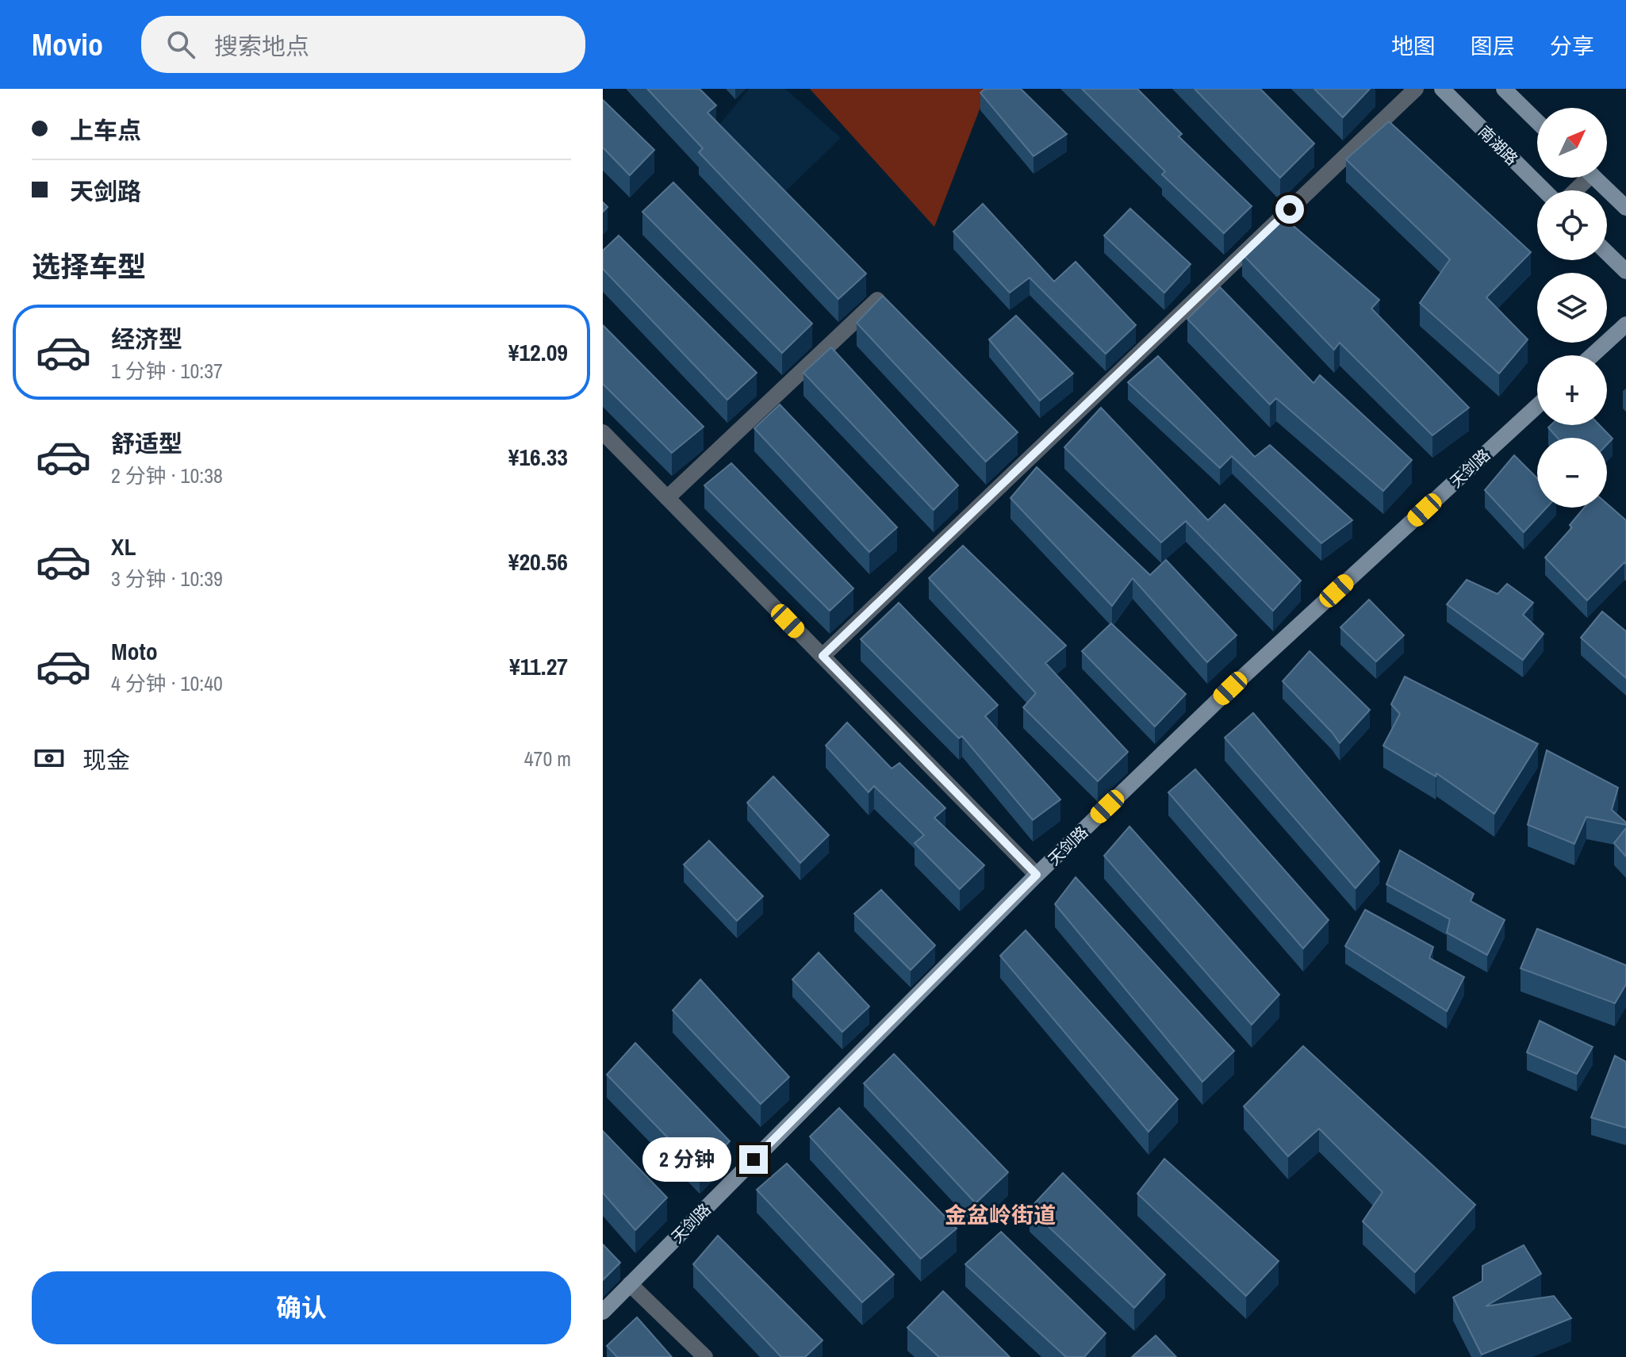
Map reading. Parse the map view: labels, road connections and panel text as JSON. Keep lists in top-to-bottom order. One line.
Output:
{"streets":{"street":["南湖路","天剑路"]},"districts":["金盆岭街道"],"north":"top right","page":{"header":"Movio","search":"搜索地点","nav":["地图","图层","分享"],"banner":["上车点","天剑路"],"map_buttons":["+","−"],"heading":"选择车型","list":[{"name":"经济型","note":"1 分钟 · 10:37","value":"¥12.09"},{"name":"舒适型","note":"2 分钟 · 10:38","value":"¥16.33"},{"name":"XL","note":"3 分钟 · 10:39","value":"¥20.56"},{"name":"Moto","note":"4 分钟 · 10:40","value":"¥11.27"}],"pay":["现金","470 m"],"bubble":"2 分钟","buttons":"确认"}}
